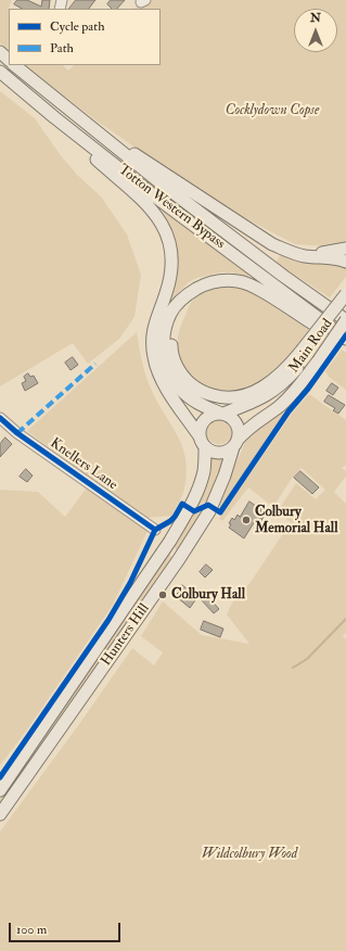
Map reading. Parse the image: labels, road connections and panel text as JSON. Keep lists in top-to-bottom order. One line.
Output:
{"streets":{"main road":["Totton Western Bypass","Main Road","Hunters Hill"],"street":["Knellers Lane"]},"crossings":[["Totton Western Bypass","Main Road"],["Main Road","Hunters Hill"]],"parks":["Cocklydown Copse","Wildcolbury Wood"],"places":["Colbury Memorial Hall","Colbury Hall"],"legend":["Cycle path","Path"],"scale_bar":"100 m","north":"top"}
